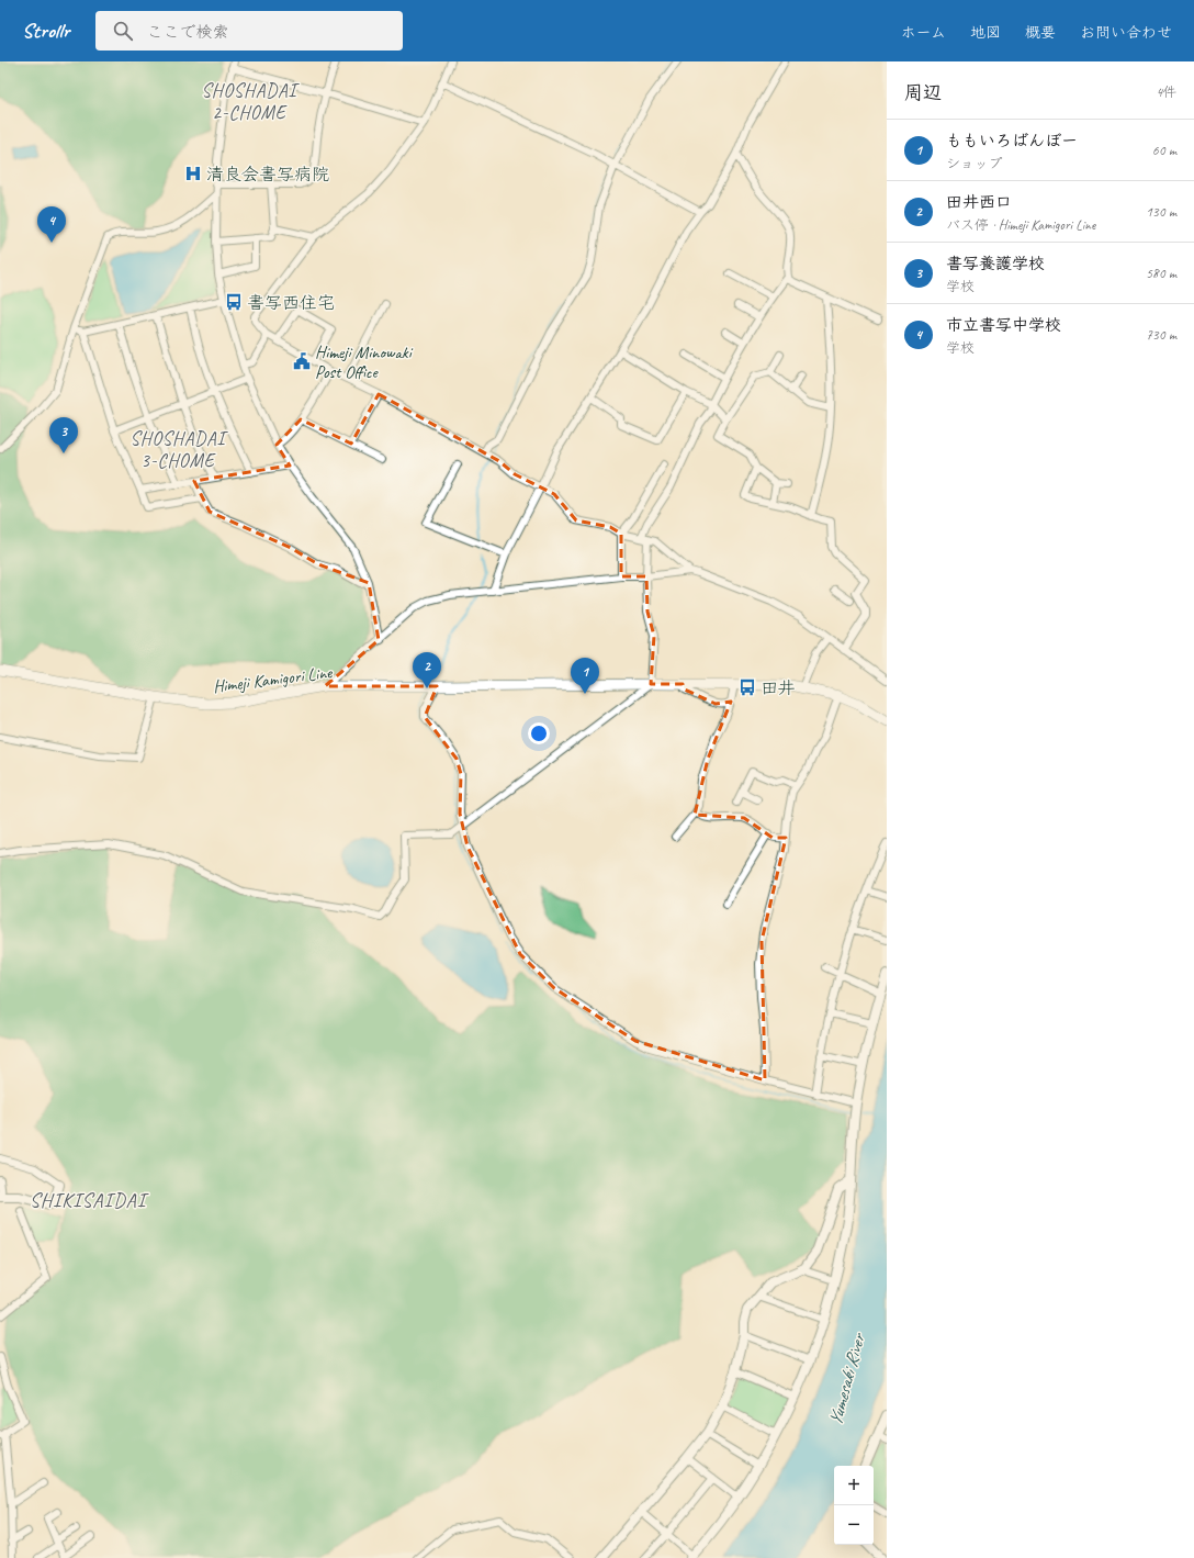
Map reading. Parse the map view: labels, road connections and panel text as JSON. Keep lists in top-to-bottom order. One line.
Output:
{"streets":{"main road":["Himeji Kamigori Line"]},"districts":["SHOSHADAI 2-CHOME","SHOSHADAI 3-CHOME","SHIKISAIDAI"],"water":["Yumesaki River"],"places":{"hospital":["清良会書写病院"],"bus stop":["書写西住宅","田井"],"public building":["Himeji Minowaki Post Office"]},"page":{"header":"Strollr","search":"ここで検索","nav":["ホーム","地図","概要","お問い合わせ"],"heading":["周辺","4件"],"list":[{"mark":"1","name":"ももいろばんぼー","note":"ショップ","value":"60 m"},{"mark":"2","name":"田井西口","note":"バス停 · Himeji Kamigori Line","value":"130 m"},{"mark":"3","name":"書写養護学校","note":"学校","value":"580 m"},{"mark":"4","name":"市立書写中学校","note":"学校","value":"730 m"}],"pins":["4","3","2","1"],"map_buttons":["+","−"]}}
